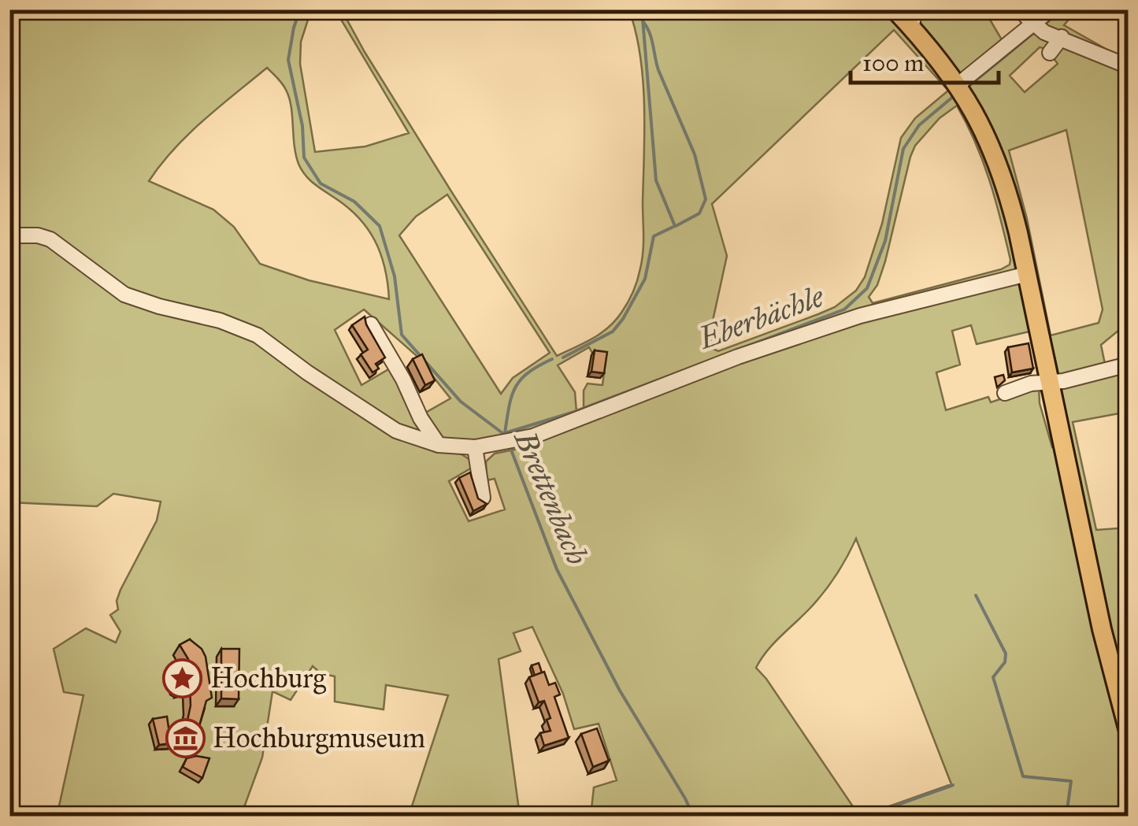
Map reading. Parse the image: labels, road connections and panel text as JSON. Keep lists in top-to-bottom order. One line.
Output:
{"water":["Eberbächle","Brettenbach"],"places":{"place":["Hochburg"],"museum":["Hochburgmuseum"]},"scale_bar":"100 m"}
